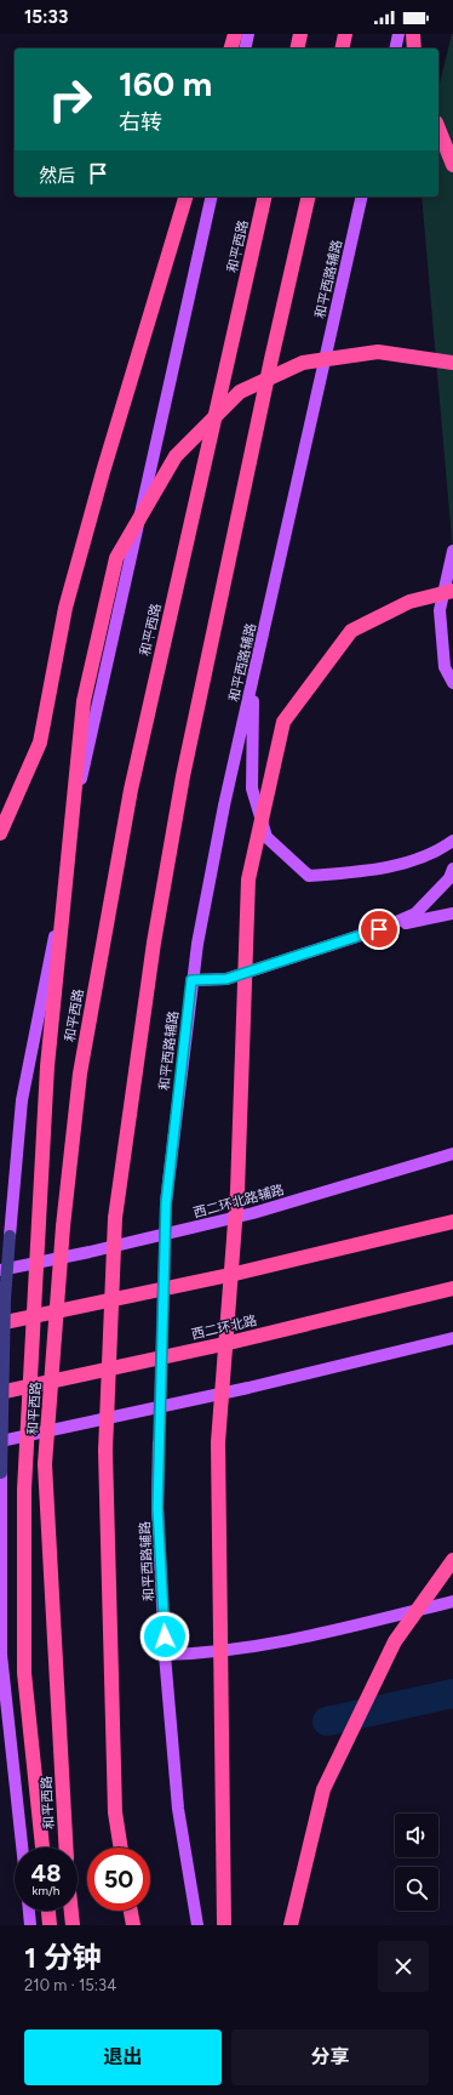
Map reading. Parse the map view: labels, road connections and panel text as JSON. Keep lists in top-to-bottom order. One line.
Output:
{"streets":{"highway":["和平西路","西二环北路"],"main road":["和平西路辅路","西二环北路辅路"]},"page":{"status":"15:33","turn":["160 m","右转"],"then":"然后","speed":"48 km/h","limit":"50","heading":["1 分钟","210 m · 15:34"],"buttons":["退出","分享"]}}
